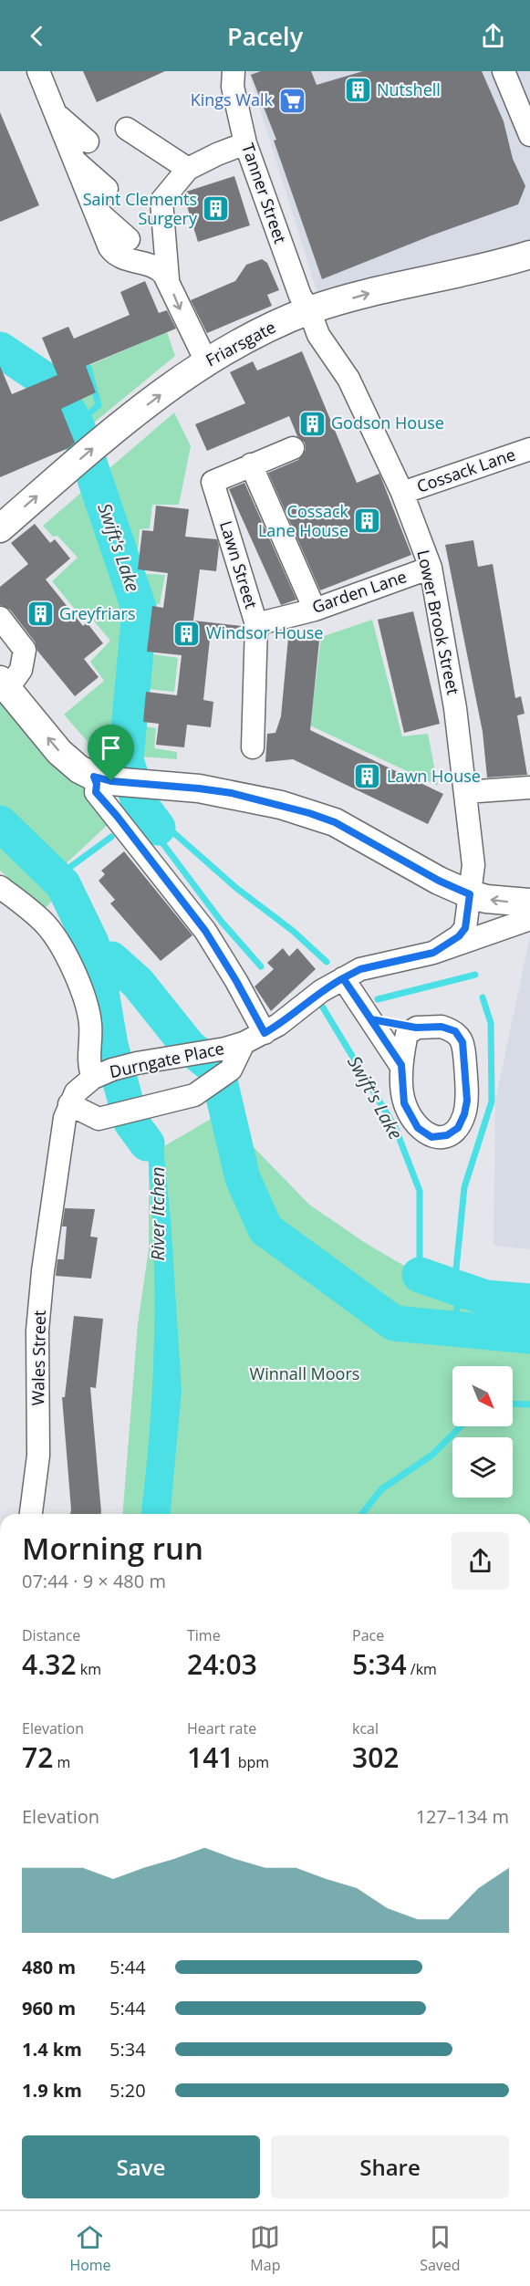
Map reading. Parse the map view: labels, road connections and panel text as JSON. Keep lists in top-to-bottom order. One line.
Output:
{"streets":{"main road":["Friarsgate"],"street":["Tanner Street","Cossack Lane","Lawn Street","Garden Lane","Lower Brook Street","Durngate Place","Wales Street"]},"crossings":[["Tanner Street","Friarsgate"],["Tanner Street","Lower Brook Street"],["Friarsgate","Lower Brook Street"],["Cossack Lane","Lower Brook Street"],["Lawn Street","Garden Lane"],["Garden Lane","Lower Brook Street"],["Lower Brook Street","Durngate Place"],["Durngate Place","Wales Street"]],"one_way":["Friarsgate"],"water":["Swift's Lake","River Itchen"],"parks":["Winnall Moors"],"places":{"building":["Nutshell","Saint Clements Surgery","Godson House","Cossack Lane House","Greyfriars","Windsor House","Lawn House"],"supermarket":["Kings Walk"]},"north":"bottom right","page":{"header":"Pacely","heading":["Morning run","07:44 · 9 × 480 m"],"stats":[["Distance","4.32 km"],["Time","24:03"],["Pace","5:34 /km"],["Elevation","72 m"],["Heart rate","141 bpm"],["kcal","302"]],"chart":["Elevation","127–134 m"],"list":[{"name":"480 m","note":"5:44"},{"name":"960 m","note":"5:44"},{"name":"1.4 km","note":"5:34"},{"name":"1.9 km","note":"5:20"}],"buttons":["Save","Share"],"tabs":["Home","Map","Saved"]}}
